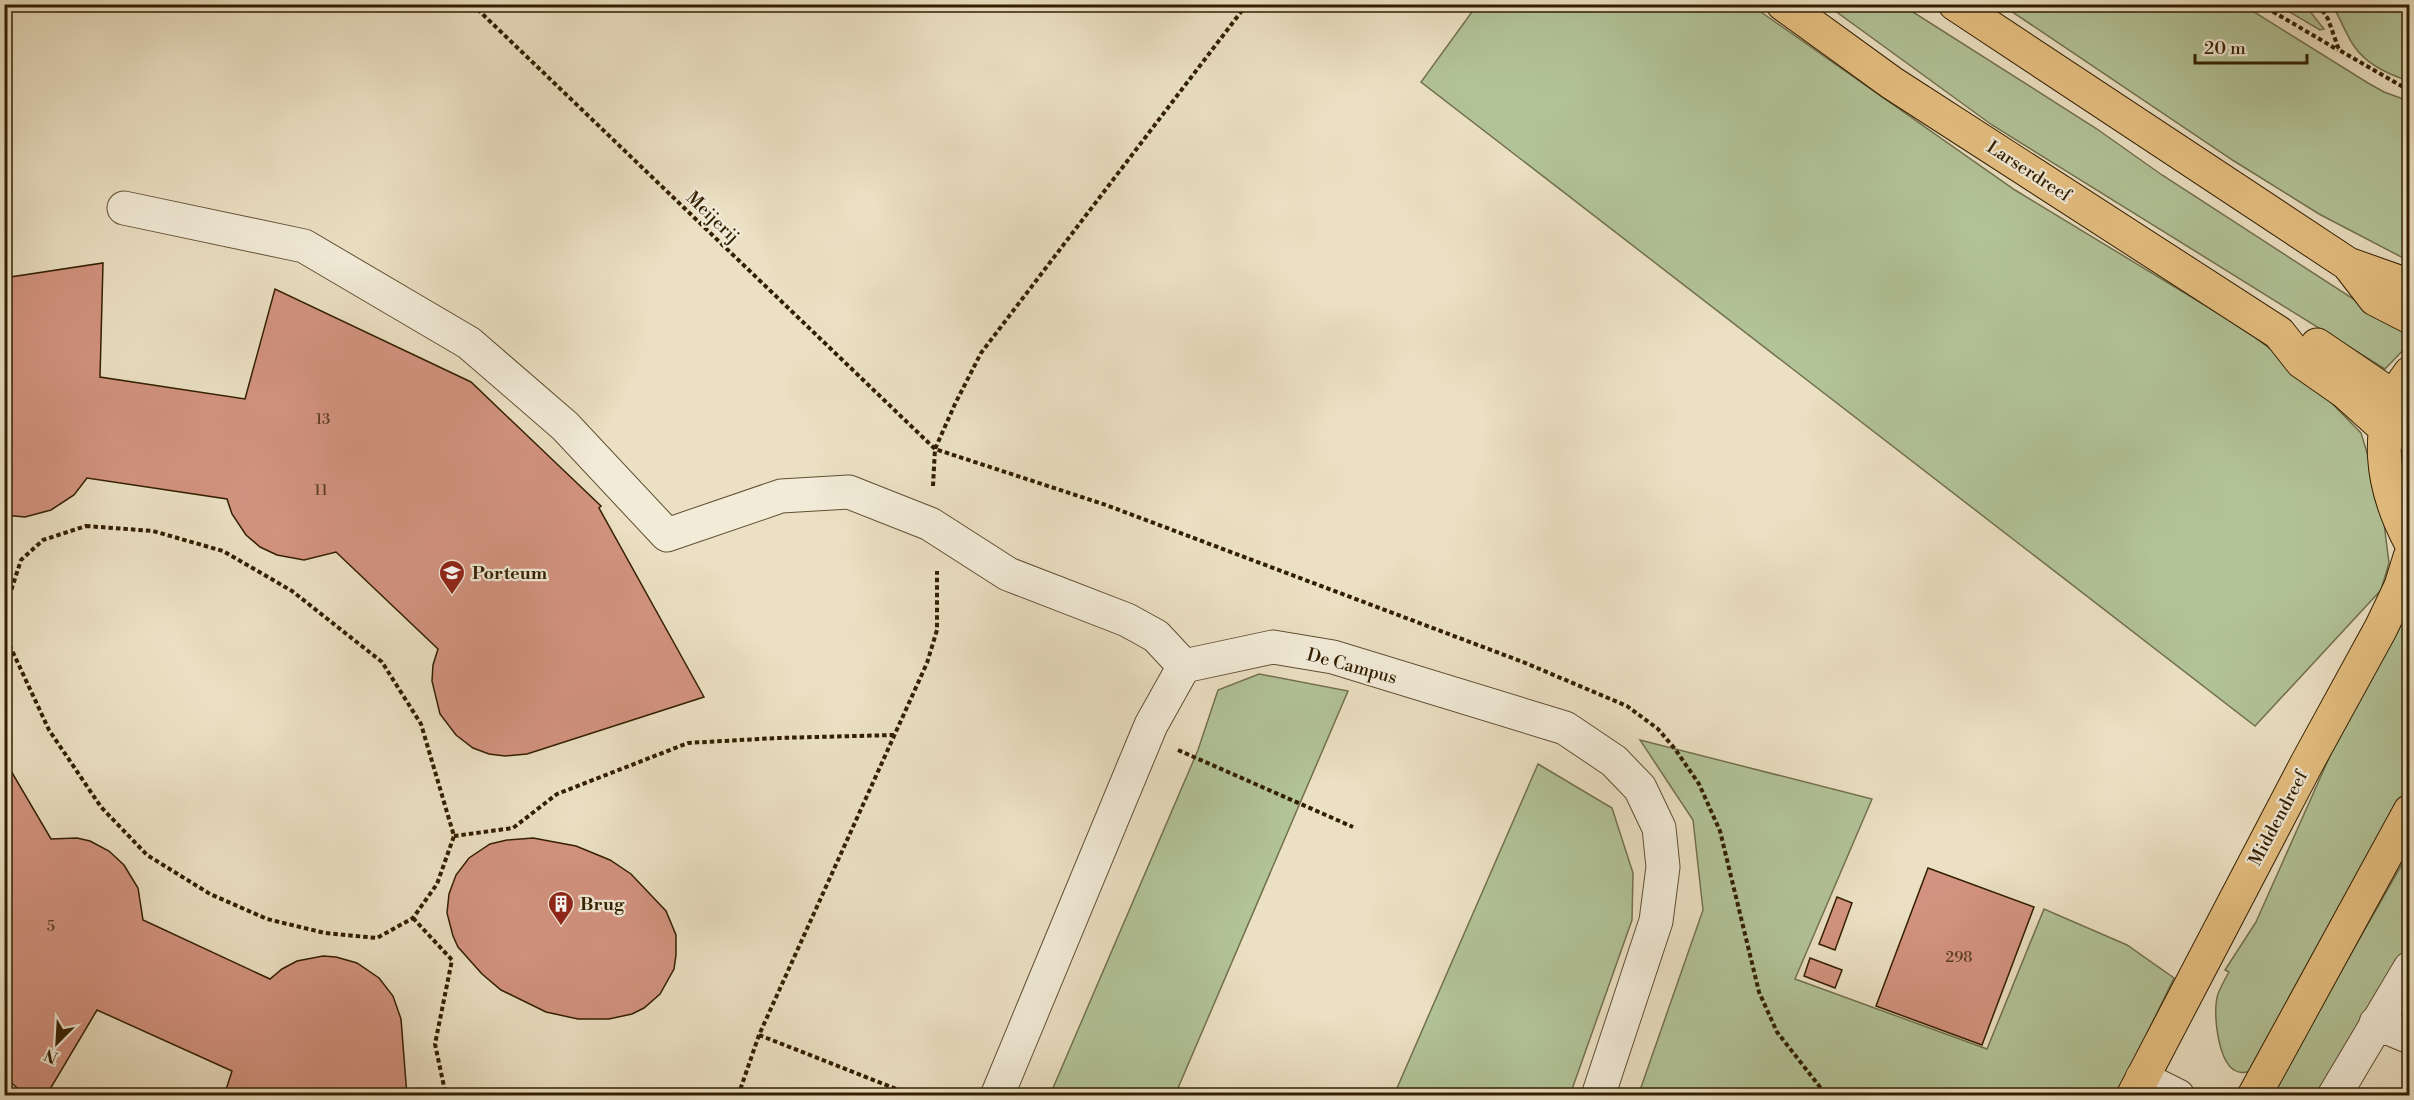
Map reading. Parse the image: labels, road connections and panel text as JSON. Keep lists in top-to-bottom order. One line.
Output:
{"streets":{"main road":["Larserdreef","Middendreef"],"street":["De Campus"],"path":["Meijerij"]},"places":{"school or university":["Porteum"],"building":["Brug"]},"house_numbers":["13","11","5","298"],"scale_bar":"20 m","north":"bottom left"}
